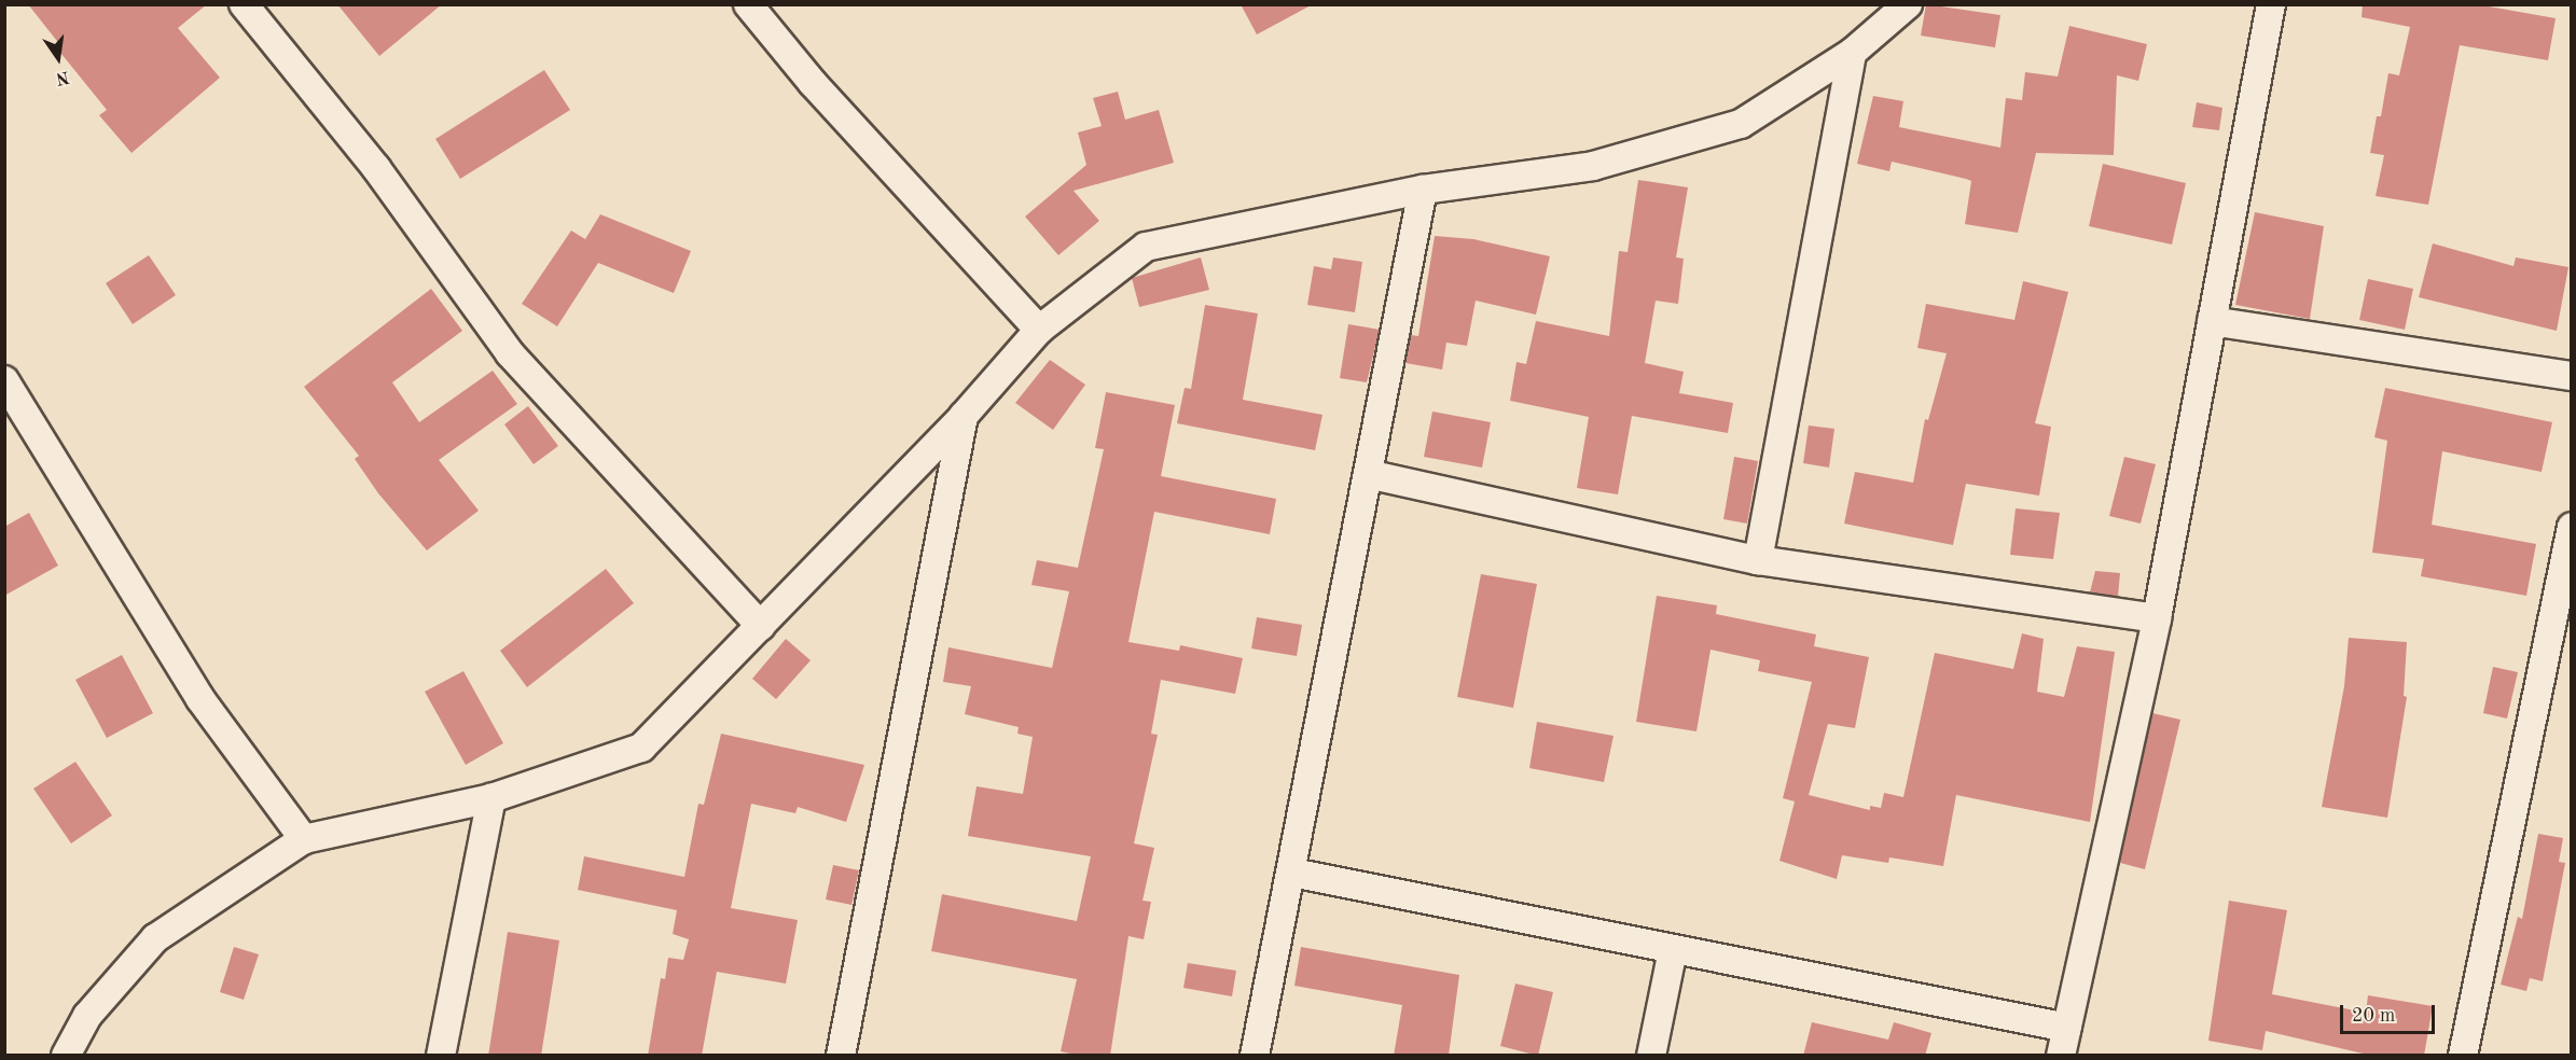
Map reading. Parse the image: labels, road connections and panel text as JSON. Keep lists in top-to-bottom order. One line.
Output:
{"scale_bar":"20 m","north":"bottom"}
